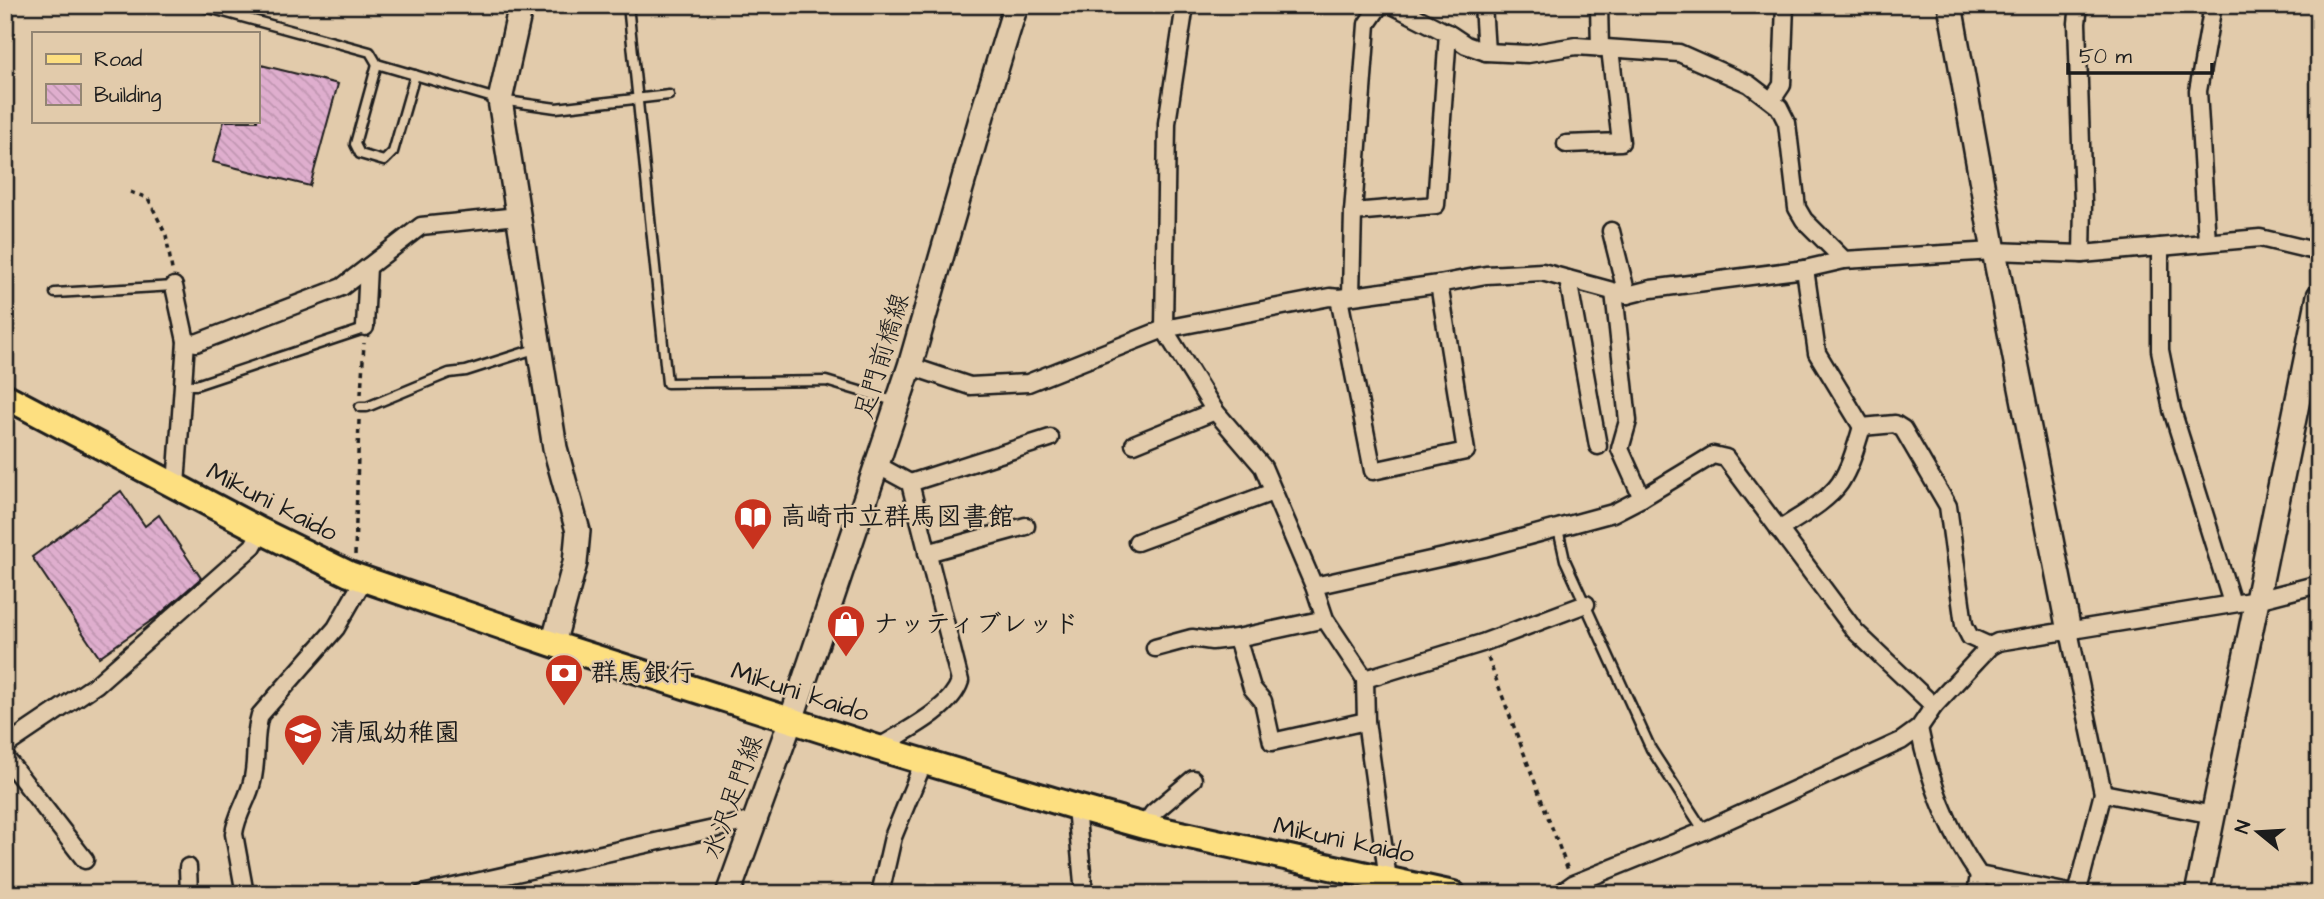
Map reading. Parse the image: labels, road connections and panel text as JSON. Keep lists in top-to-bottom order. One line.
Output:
{"streets":{"main road":["Mikuni kaido"],"street":["足門前橋線","水沢足門線"]},"crossings":[["足門前橋線","Mikuni kaido"],["足門前橋線","水沢足門線"],["Mikuni kaido","水沢足門線"]],"places":{"library":["高崎市立群馬図書館"],"shop":["ナッティブレッド"],"bank":["群馬銀行"],"school or university":["清風幼稚園"]},"legend":["Road","Building"],"scale_bar":"50 m","north":"left"}
